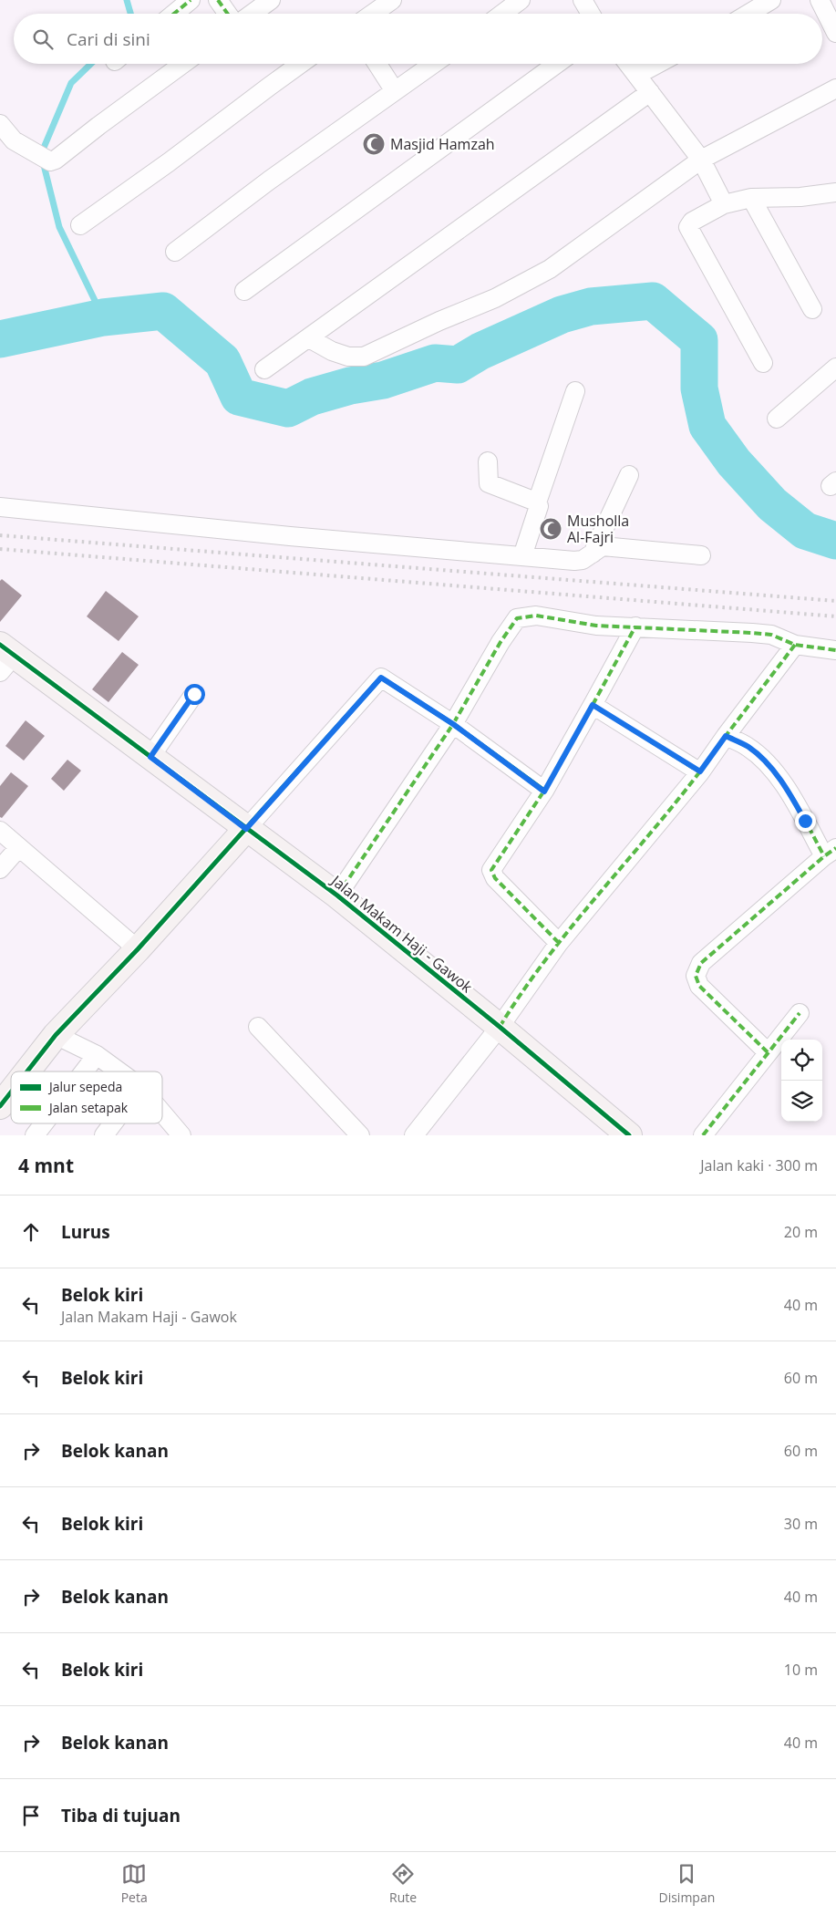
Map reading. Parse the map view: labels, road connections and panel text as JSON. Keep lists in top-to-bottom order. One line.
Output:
{"streets":{"street":["Jalan Makam Haji - Gawok"]},"places":{"mosque":["Masjid Hamzah","Musholla Al-Fajri"]},"legend":["Jalur sepeda","Jalan setapak"],"page":{"search":"Cari di sini","heading":["4 mnt","Jalan kaki · 300 m"],"list":[["Lurus","20 m"],["Belok kiri","Jalan Makam Haji - Gawok","40 m"],["Belok kiri","60 m"],["Belok kanan","60 m"],["Belok kiri","30 m"],["Belok kanan","40 m"],["Belok kiri","10 m"],["Belok kanan","40 m"],"Tiba di tujuan"],"nav":["Peta","Rute","Disimpan"]}}
